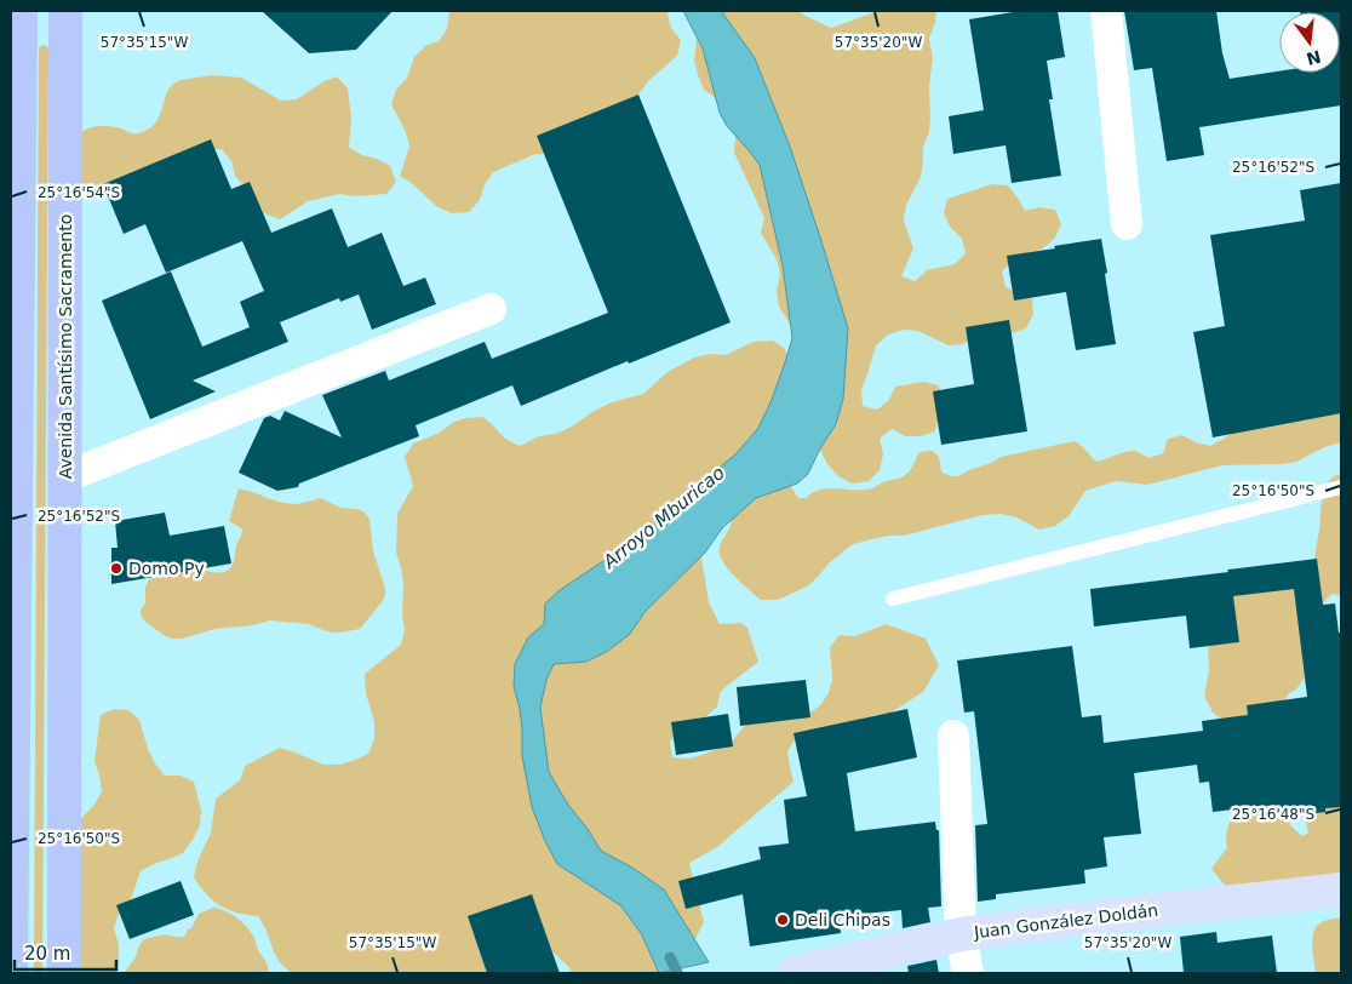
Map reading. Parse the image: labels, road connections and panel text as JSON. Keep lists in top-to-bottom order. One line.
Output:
{"streets":{"main road":["Avenida Santísimo Sacramento"],"street":["Juan González Doldán"]},"water":["Arroyo Mburicao"],"places":["Domo Py","Deli Chipas"],"scale_bar":"20 m","north":"bottom","coordinates":["57°35'15\"W","57°35'20\"W","25°16'52\"S","25°16'54\"S","25°16'50\"S","25°16'48\"S"]}
